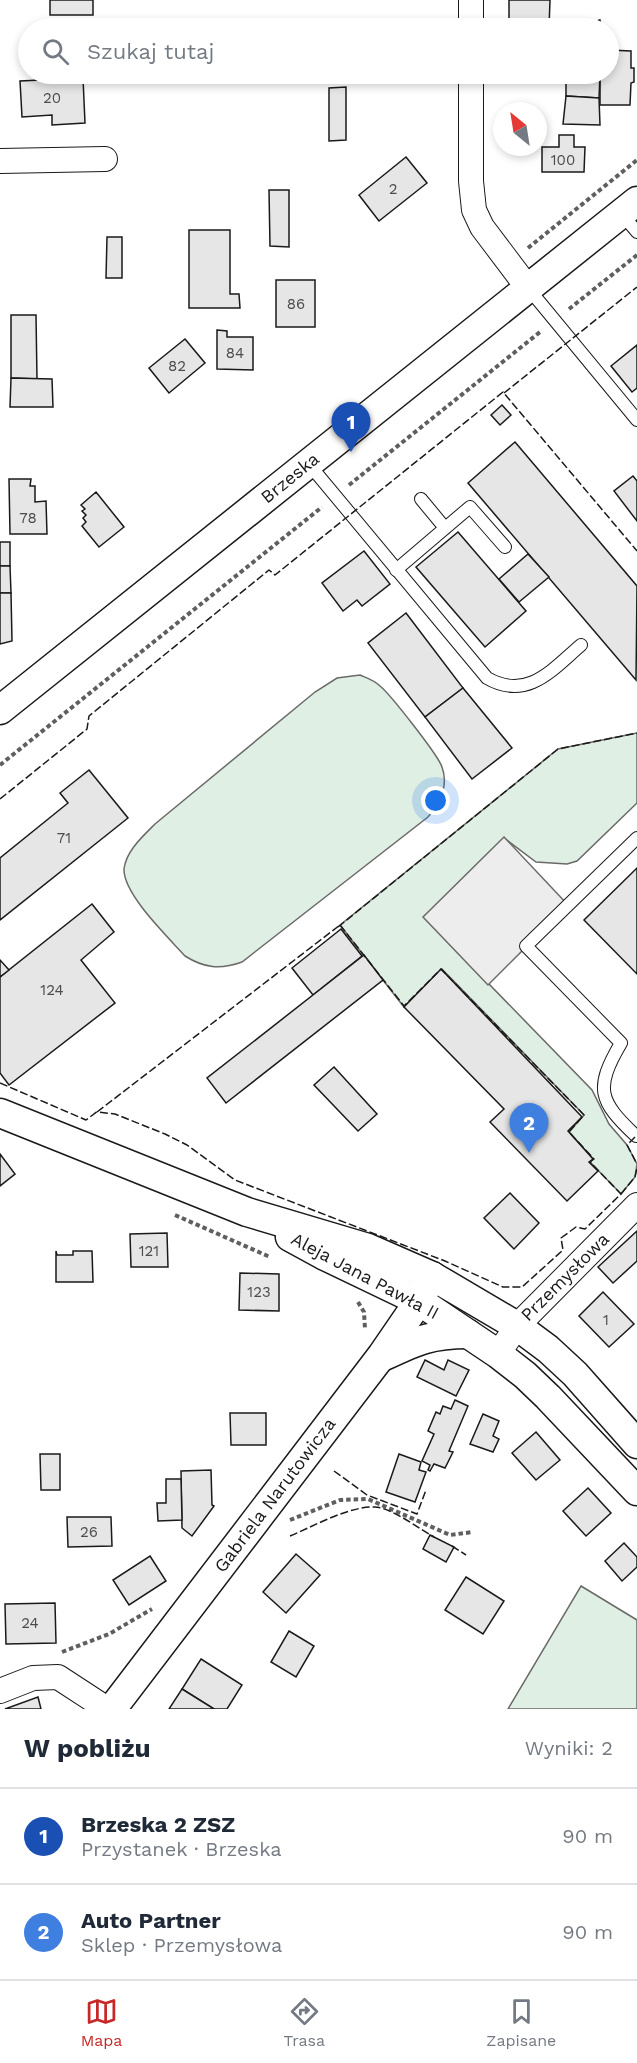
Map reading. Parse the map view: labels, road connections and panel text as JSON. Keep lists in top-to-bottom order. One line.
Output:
{"streets":{"street":["Brzeska","Aleja Jana Pawła II","Przemysłowa","Gabriela Narutowicza"]},"crossings":[["Aleja Jana Pawła II","Przemysłowa"],["Aleja Jana Pawła II","Gabriela Narutowicza"]],"house_numbers":["20","100","2","86","84","82","78","71","124","121","123","1","26","24"],"north":"top left","page":{"search":"Szukaj tutaj","pins":["1","2"],"heading":["W pobliżu","Wyniki: 2"],"list":[{"mark":"1","name":"Brzeska 2 ZSZ","note":"Przystanek · Brzeska","value":"90 m"},{"mark":"2","name":"Auto Partner","note":"Sklep · Przemysłowa","value":"90 m"}],"nav":["Mapa","Trasa","Zapisane"]}}
